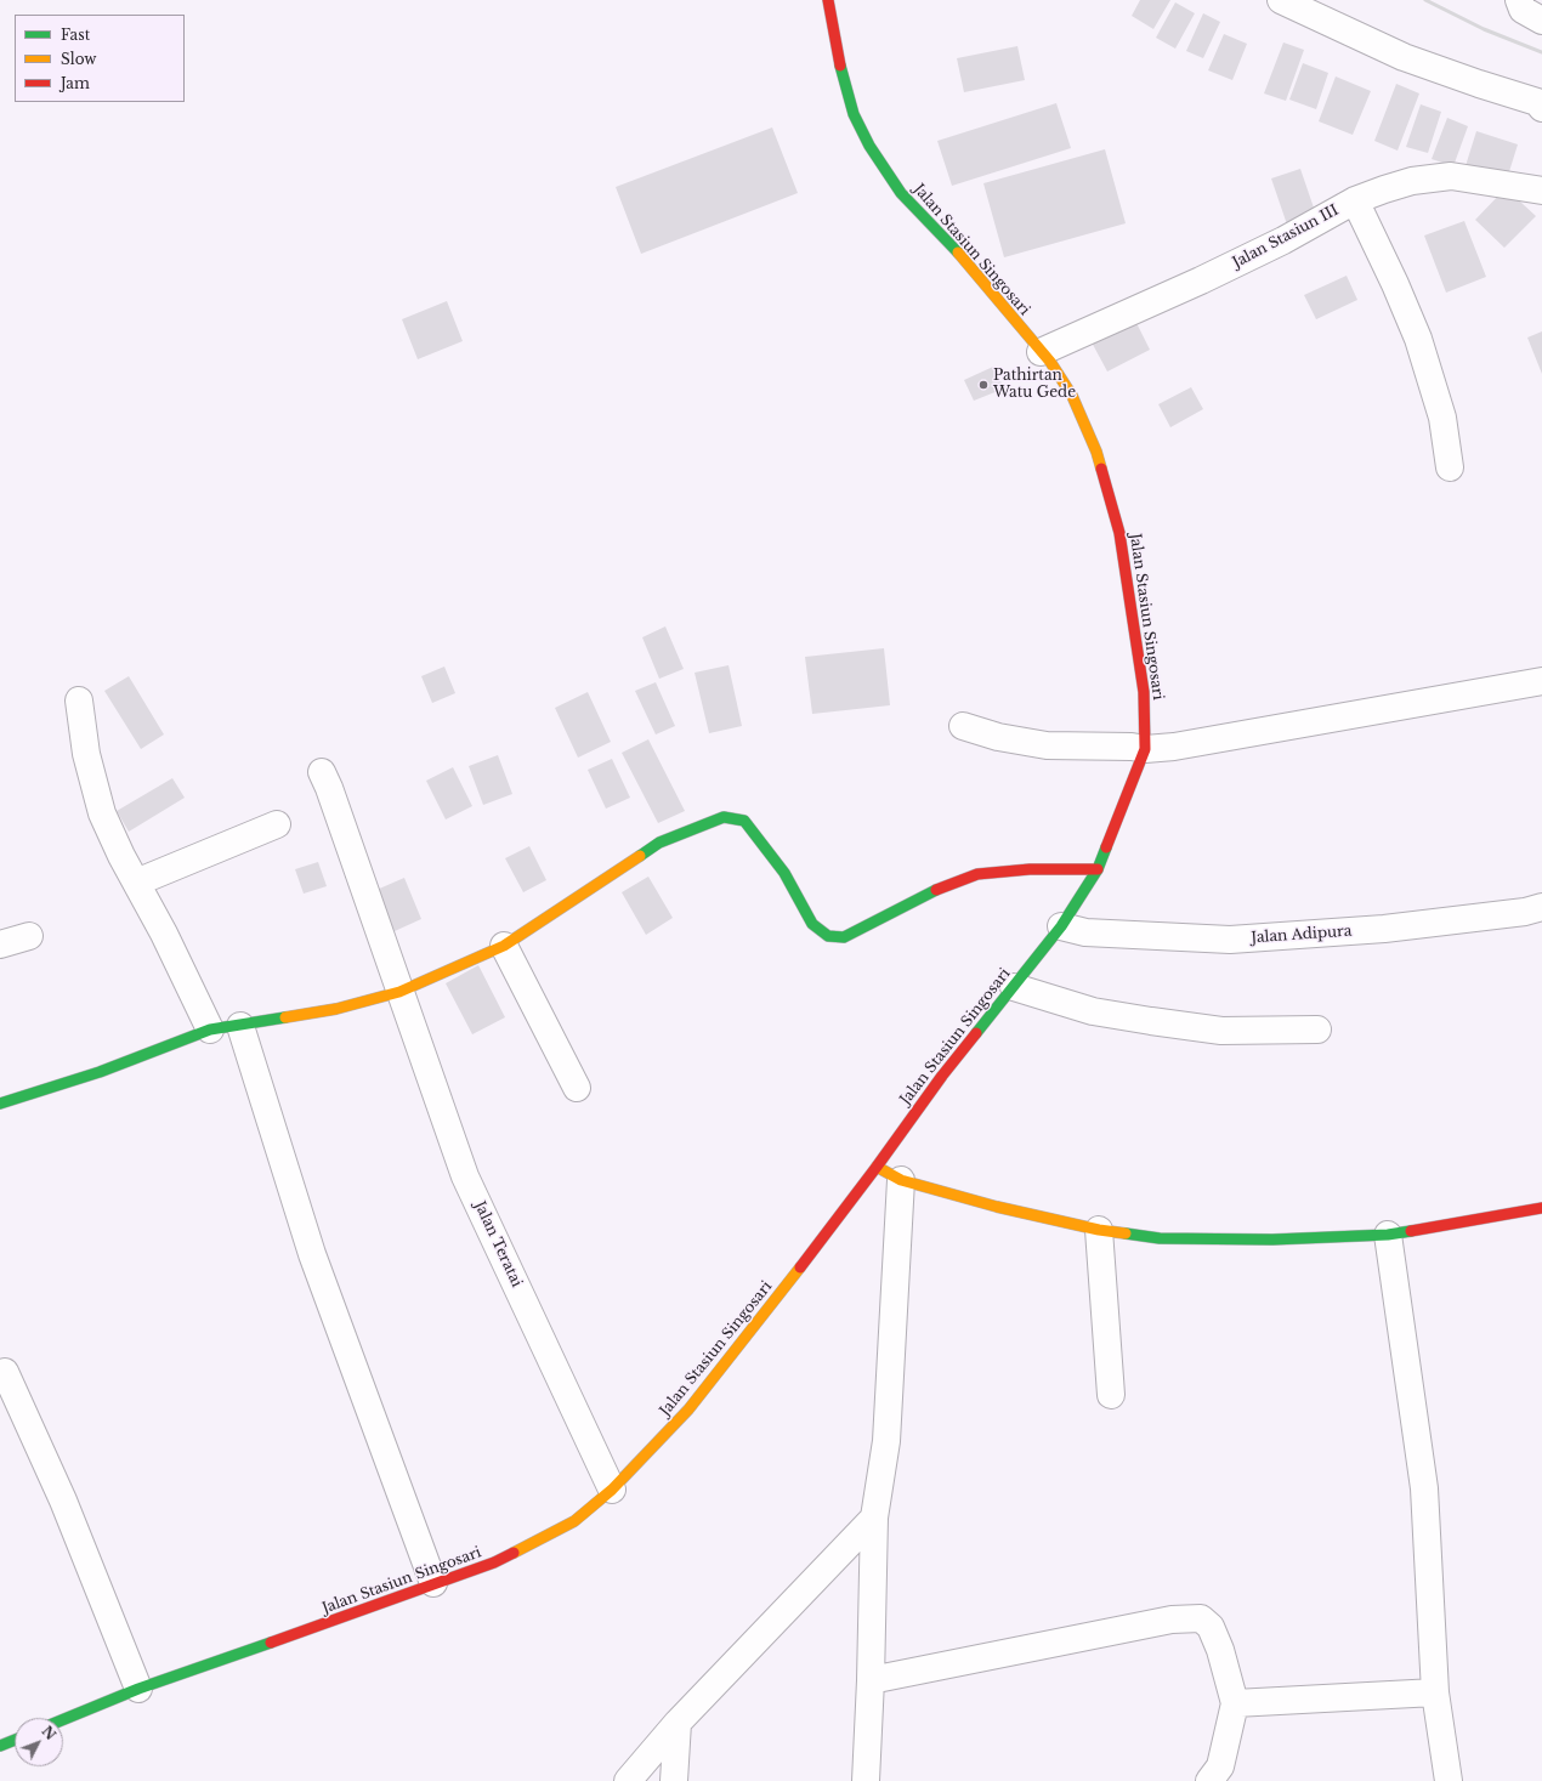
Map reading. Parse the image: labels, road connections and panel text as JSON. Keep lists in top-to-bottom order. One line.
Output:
{"streets":{"street":["Jalan Stasiun III","Jalan Stasiun Singosari","Jalan Adipura","Jalan Teratai"]},"crossings":[["Jalan Stasiun III","Jalan Stasiun Singosari"],["Jalan Stasiun Singosari","Jalan Adipura"],["Jalan Stasiun Singosari","Jalan Teratai"]],"places":["Pathirtan Watu Gede"],"legend":["Fast","Slow","Jam"],"north":"top right"}
